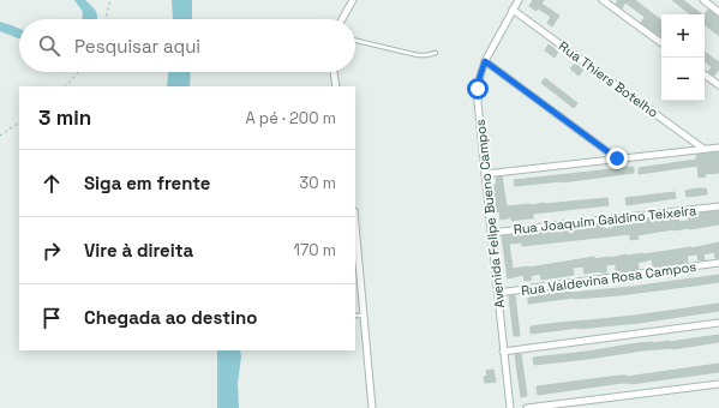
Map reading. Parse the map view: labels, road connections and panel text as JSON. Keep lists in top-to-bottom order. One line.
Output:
{"streets":{"street":["Rua Thiers Botelho","Avenida Felipe Bueno Campos","Rua Joaquim Galdino Teixeira","Rua Valdevina Rosa Campos"]},"crossings":[["Rua Thiers Botelho","Avenida Felipe Bueno Campos"],["Avenida Felipe Bueno Campos","Rua Joaquim Galdino Teixeira"],["Avenida Felipe Bueno Campos","Rua Valdevina Rosa Campos"]],"page":{"map_buttons":["+","−"],"search":"Pesquisar aqui","heading":["3 min","A pé · 200 m"],"list":[["Siga em frente","30 m"],["Vire à direita","170 m"],"Chegada ao destino"]}}
